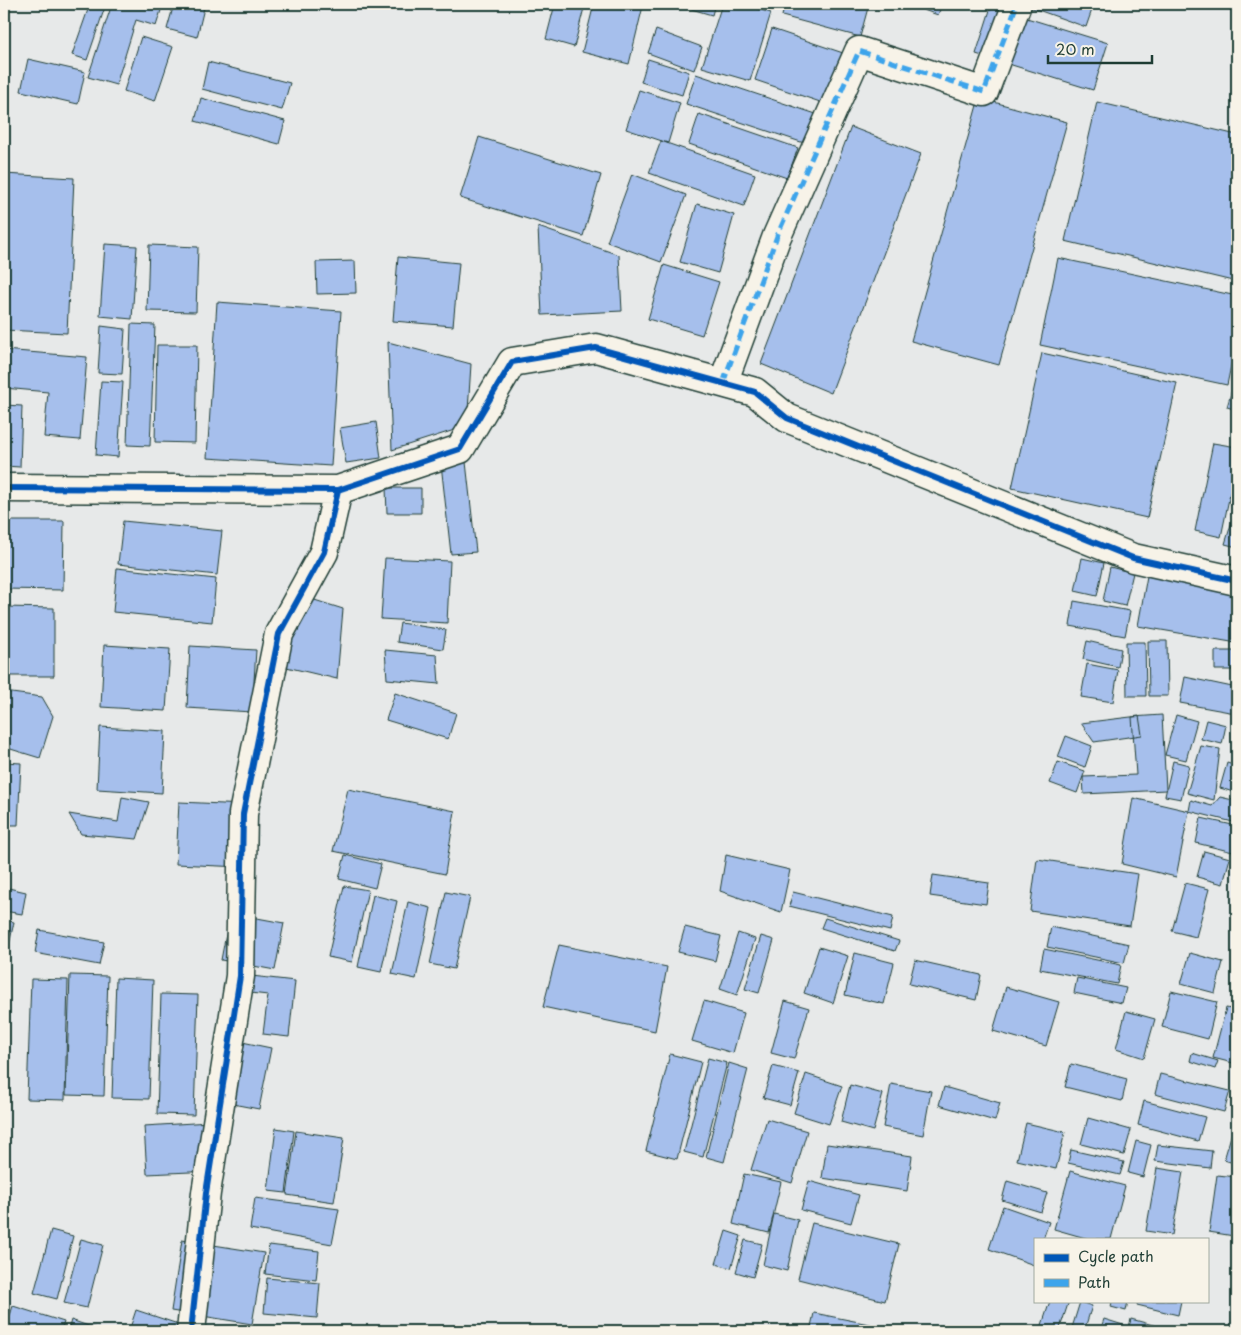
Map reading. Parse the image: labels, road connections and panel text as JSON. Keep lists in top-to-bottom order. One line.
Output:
{"legend":["Cycle path","Path"],"scale_bar":"20 m"}
